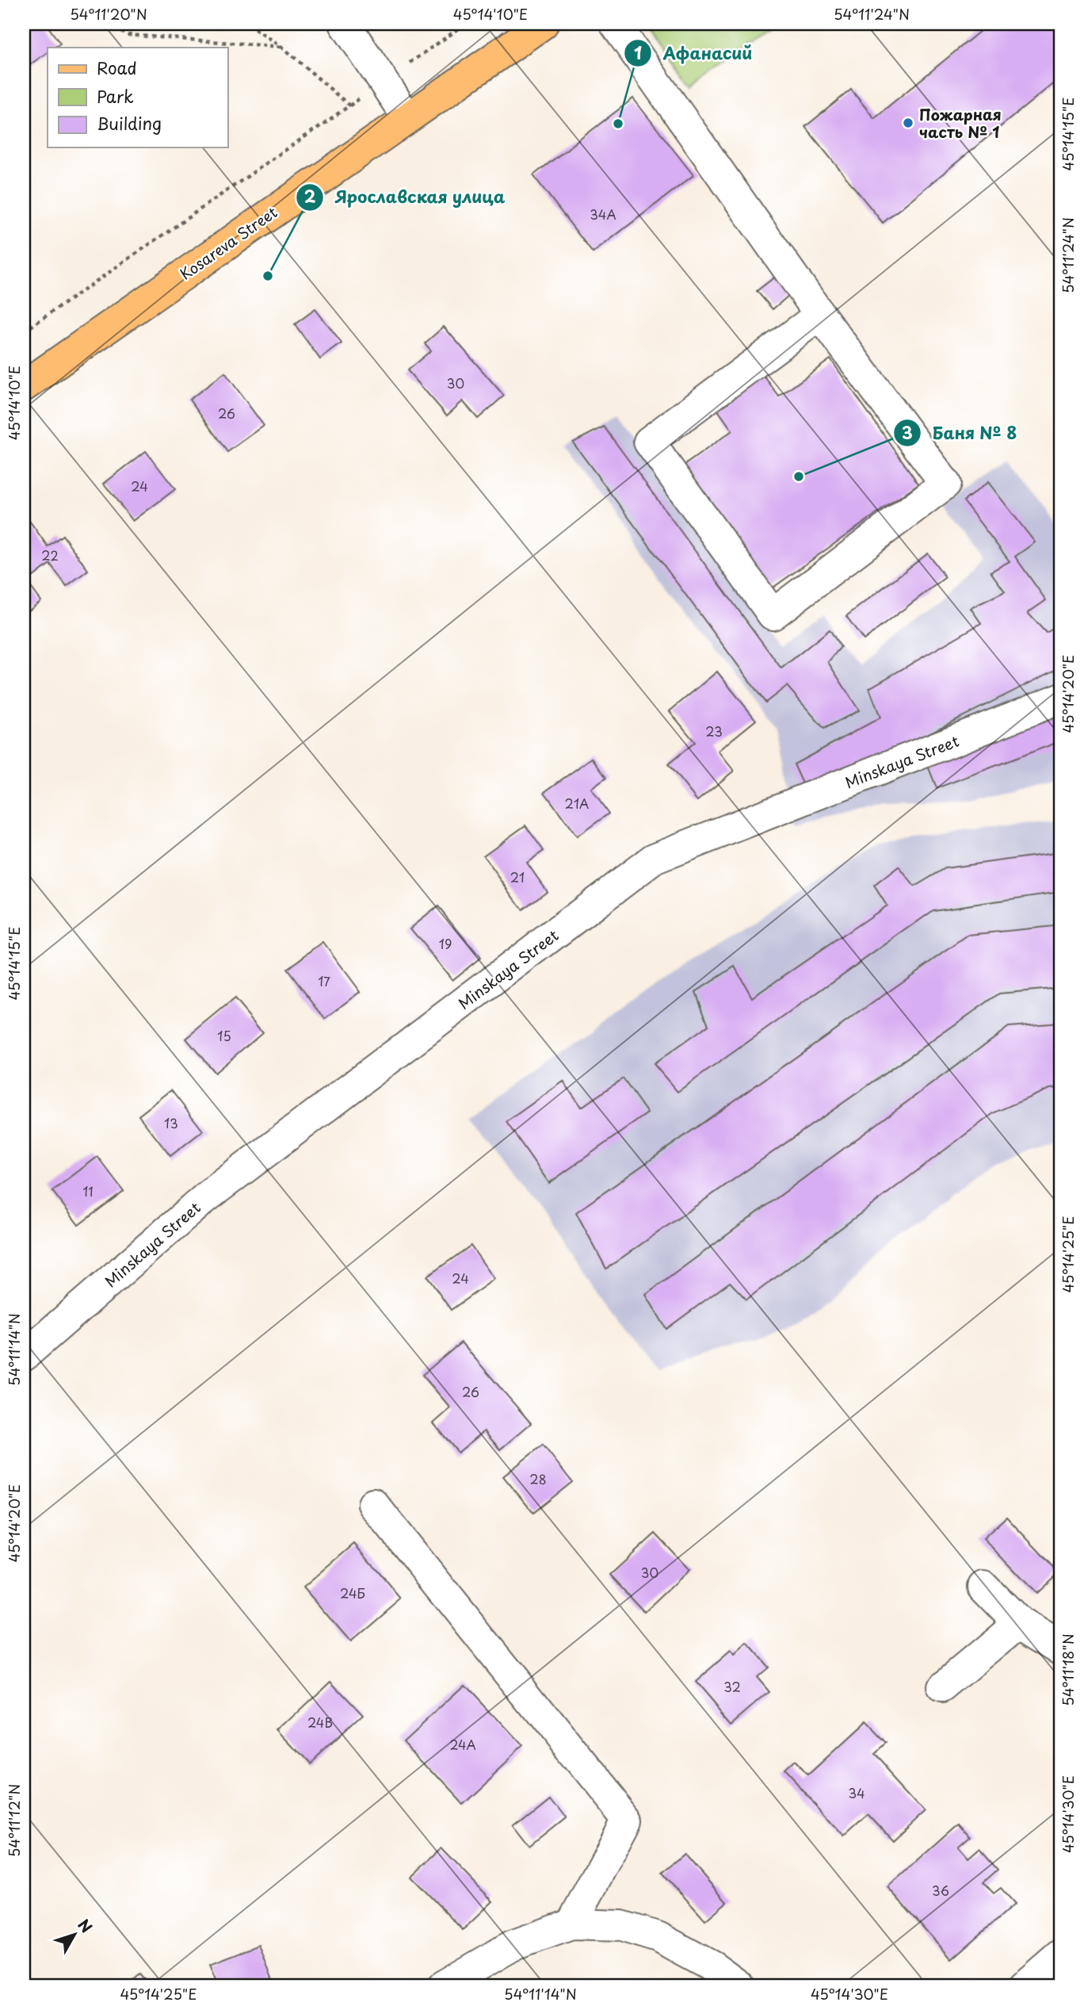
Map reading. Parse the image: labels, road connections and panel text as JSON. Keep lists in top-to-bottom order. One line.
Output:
{"streets":{"main road":["Kosareva Street"],"street":["Minskaya Street"]},"places":["Пожарная часть № 1","Афанасий","Ярославская улица","Баня № 8"],"house_numbers":["34А","30","26","24","22","23","21А","21","19","17","15","13","11","24","26","28","30","24Б","32","24В","24А","34","36"],"legend":["Road","Park","Building"],"north":"top right","coordinates":["54°11'20\"N","45°14'10\"E","54°11'24\"N","45°14'15\"E","45°14'20\"E","45°14'25\"E","54°11'14\"N","54°11'18\"N","45°14'30\"E","54°11'12\"N"]}
